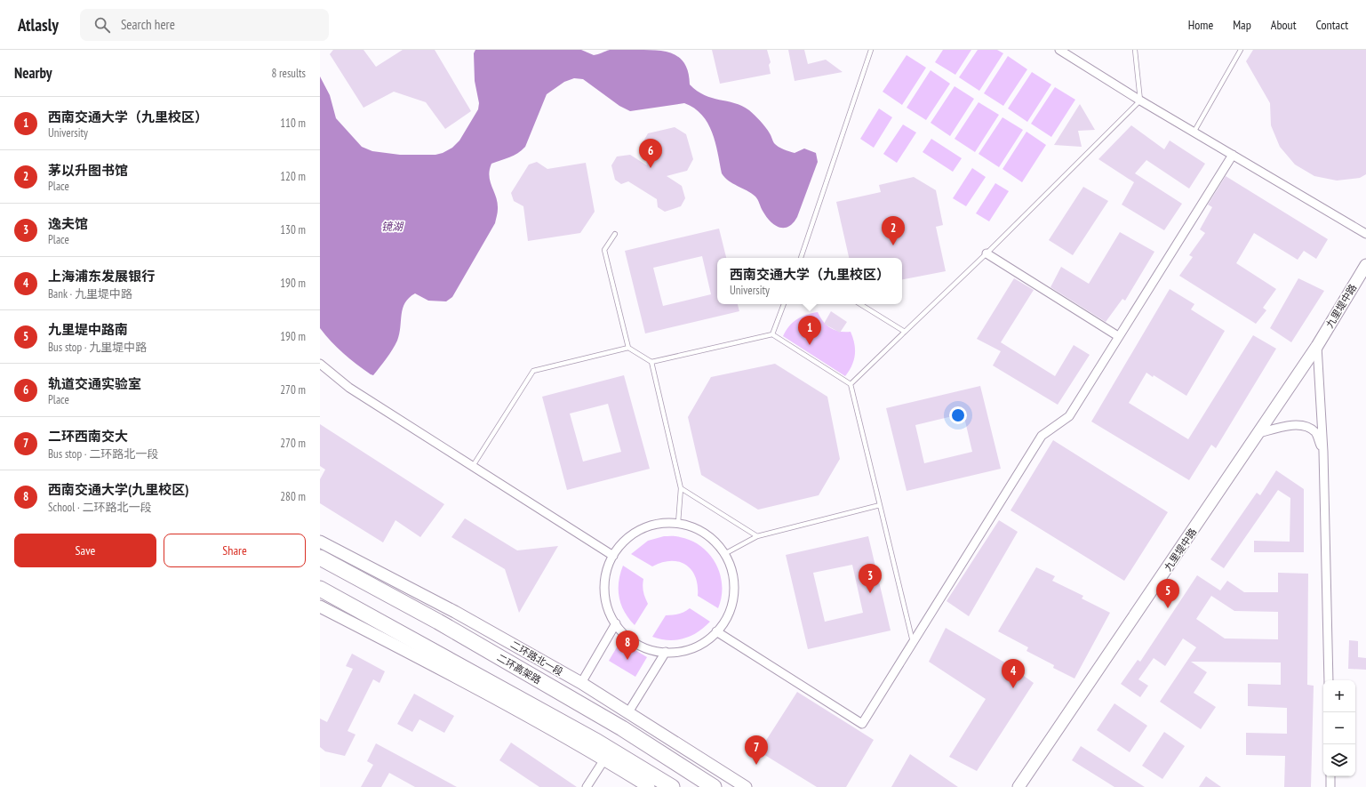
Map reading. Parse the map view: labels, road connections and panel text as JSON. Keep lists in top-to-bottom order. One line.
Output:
{"streets":{"highway":["二环高架路"],"main road":["九里堤中路","二环路北一段"]},"water":["镜湖"],"page":{"header":"Atlasly","search":"Search here","nav":["Home","Map","About","Contact"],"heading":["Nearby","8 results"],"list":[{"mark":"1","name":"西南交通大学（九里校区）","note":"University","value":"110 m"},{"mark":"2","name":"茅以升图书馆","note":"Place","value":"120 m"},{"mark":"3","name":"逸夫馆","note":"Place","value":"130 m"},{"mark":"4","name":"上海浦东发展银行","note":"Bank · 九里堤中路","value":"190 m"},{"mark":"5","name":"九里堤中路南","note":"Bus stop · 九里堤中路","value":"190 m"},{"mark":"6","name":"轨道交通实验室","note":"Place","value":"270 m"},{"mark":"7","name":"二环西南交大","note":"Bus stop · 二环路北一段","value":"270 m"},{"mark":"8","name":"西南交通大学(九里校区)","note":"School · 二环路北一段","value":"280 m"}],"pins":["6","2","1","3","5","8","4","7"],"popup":["西南交通大学（九里校区）","University"],"buttons":["Save","Share"],"map_buttons":["+","−"]}}
